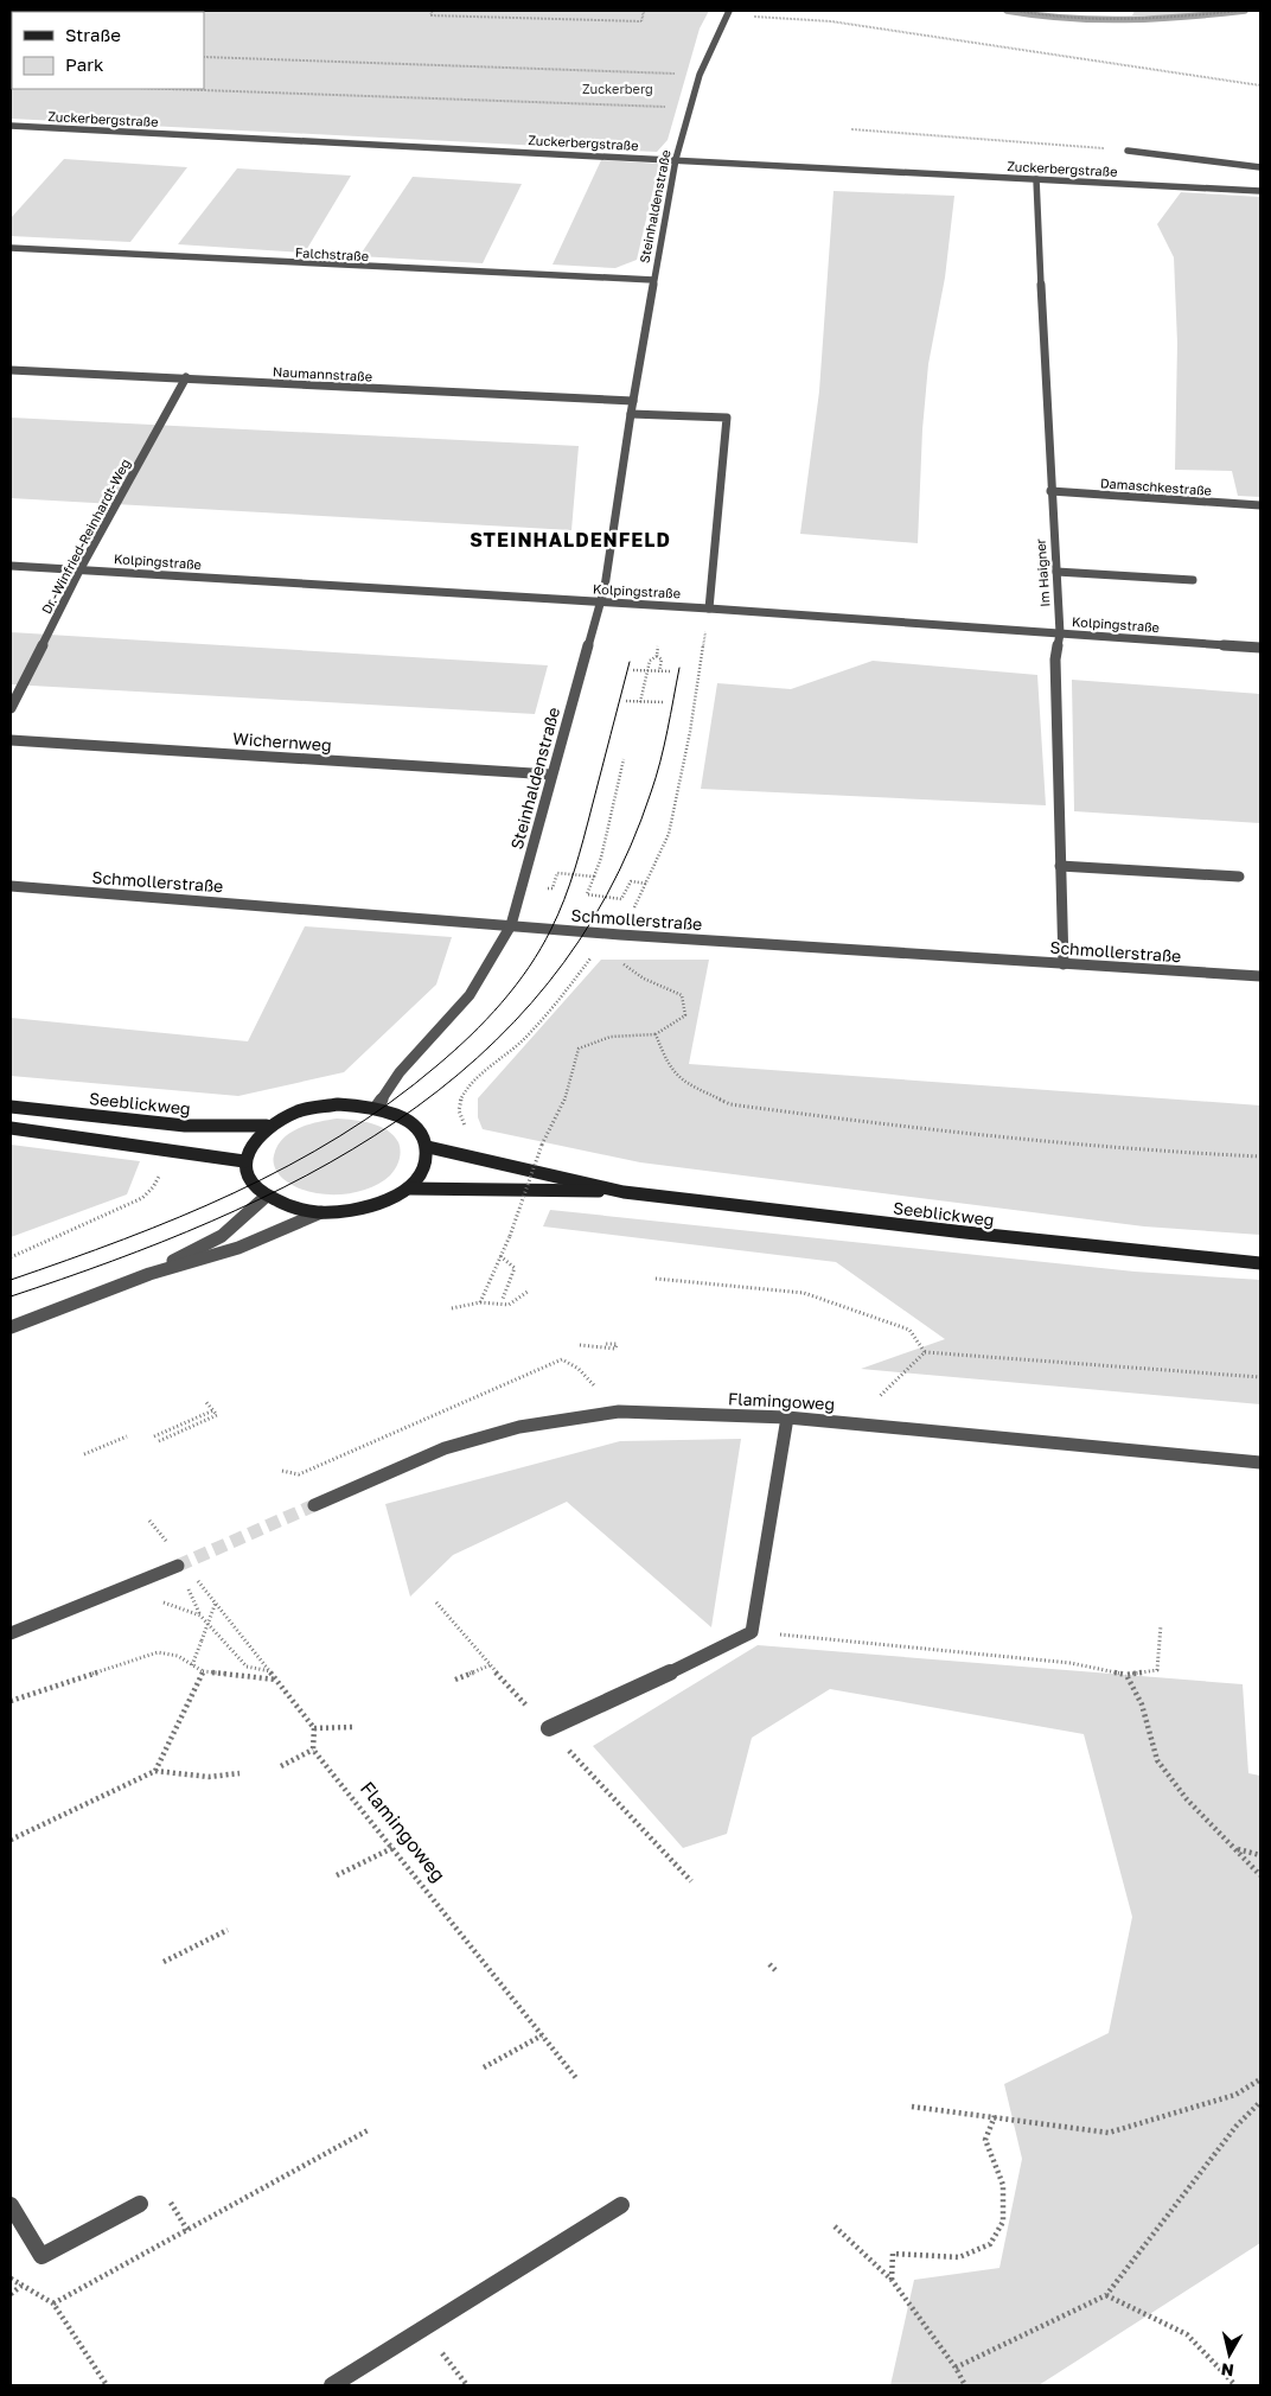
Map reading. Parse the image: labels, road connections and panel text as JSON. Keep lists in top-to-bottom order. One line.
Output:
{"streets":{"main road":["Seeblickweg"],"street":["Zuckerbergstraße","Steinhaldenstraße","Falchstraße","Naumannstraße","Damaschkestraße","Dr.-Winfried-Reinhardt-Weg","Kolpingstraße","Im Haigner","Wichernweg","Schmollerstraße","Flamingoweg"]},"crossings":[["Zuckerbergstraße","Steinhaldenstraße"],["Zuckerbergstraße","Im Haigner"],["Steinhaldenstraße","Falchstraße"],["Steinhaldenstraße","Naumannstraße"],["Steinhaldenstraße","Kolpingstraße"],["Steinhaldenstraße","Wichernweg"],["Steinhaldenstraße","Schmollerstraße"],["Steinhaldenstraße","Seeblickweg"],["Naumannstraße","Dr.-Winfried-Reinhardt-Weg"],["Damaschkestraße","Im Haigner"],["Dr.-Winfried-Reinhardt-Weg","Kolpingstraße"],["Kolpingstraße","Im Haigner"],["Im Haigner","Schmollerstraße"]],"districts":["STEINHALDENFELD"],"parks":["Zuckerberg"],"legend":["Straße","Park"],"north":"bottom"}
